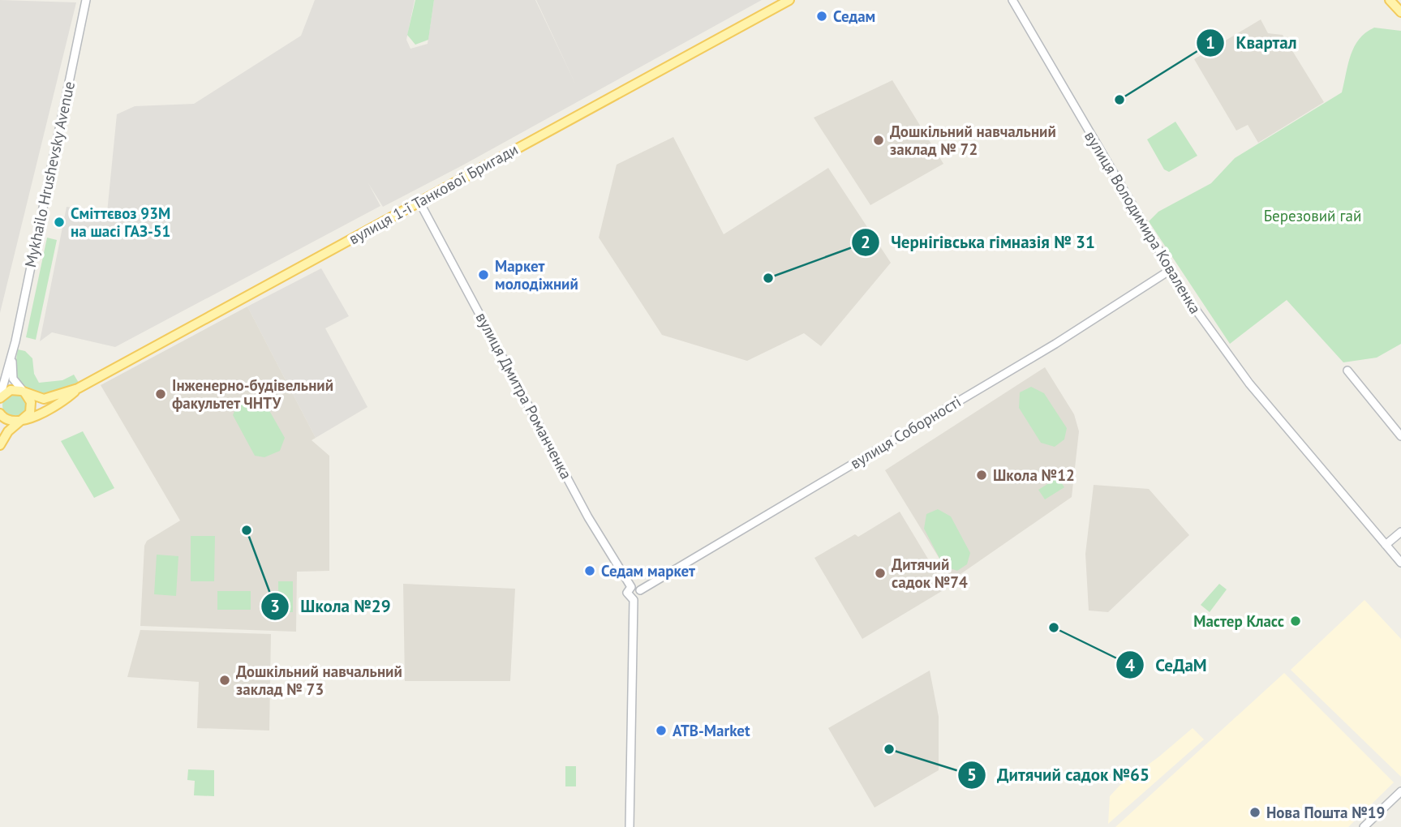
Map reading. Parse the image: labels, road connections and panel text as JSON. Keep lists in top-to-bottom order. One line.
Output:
{"streets":{"main road":["вулиця 1-ї Танкової Бригади"],"street":["Mykhailo Hrushevsky Avenue","вулиця Володимира Коваленка","вулиця Дмитра Романченка","вулиця Соборності"]},"crossings":[["Mykhailo Hrushevsky Avenue","вулиця 1-ї Танкової Бригади"],["вулиця 1-ї Танкової Бригади","вулиця Дмитра Романченка"],["вулиця Володимира Коваленка","вулиця Соборності"],["вулиця Дмитра Романченка","вулиця Соборності"]],"parks":["Березовий гай"],"places":["Седам","Квартал","Дошкільний навчальний заклад № 72","Сміттєвоз 93М на шасі ГАЗ-51","Маркет молодіжний","Чернігівська гімназія № 31","Інженерно-будівельний факультет ЧНТУ","Школа №12","Школа №29","Седам маркет","Дитячий садок №74","Мастер Класс","СеДаМ","Дошкільний навчальний заклад № 73","ATB-Market","Дитячий садок №65","Нова Пошта №19"]}
